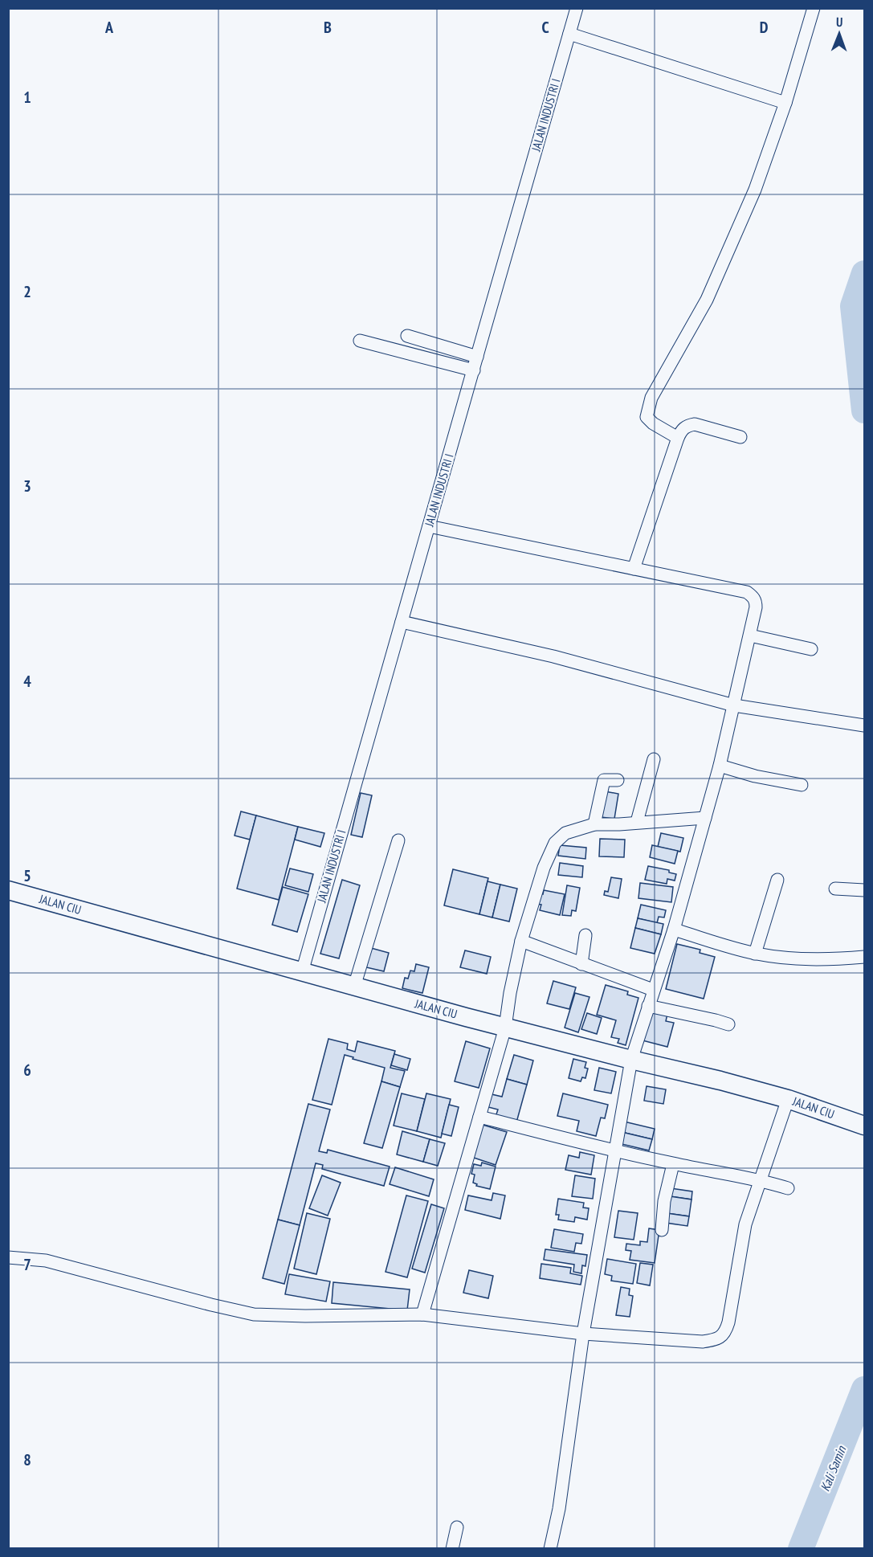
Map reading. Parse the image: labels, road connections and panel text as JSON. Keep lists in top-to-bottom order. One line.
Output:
{"streets":{"street":["JALAN INDUSTRI I","JALAN CIU"]},"crossings":[["JALAN INDUSTRI I","JALAN CIU"]],"water":["Kali Samin"],"north":"top","grid":{"columns":["A","B","C","D"],"rows":["1","2","3","4","5","6","7","8"]}}
